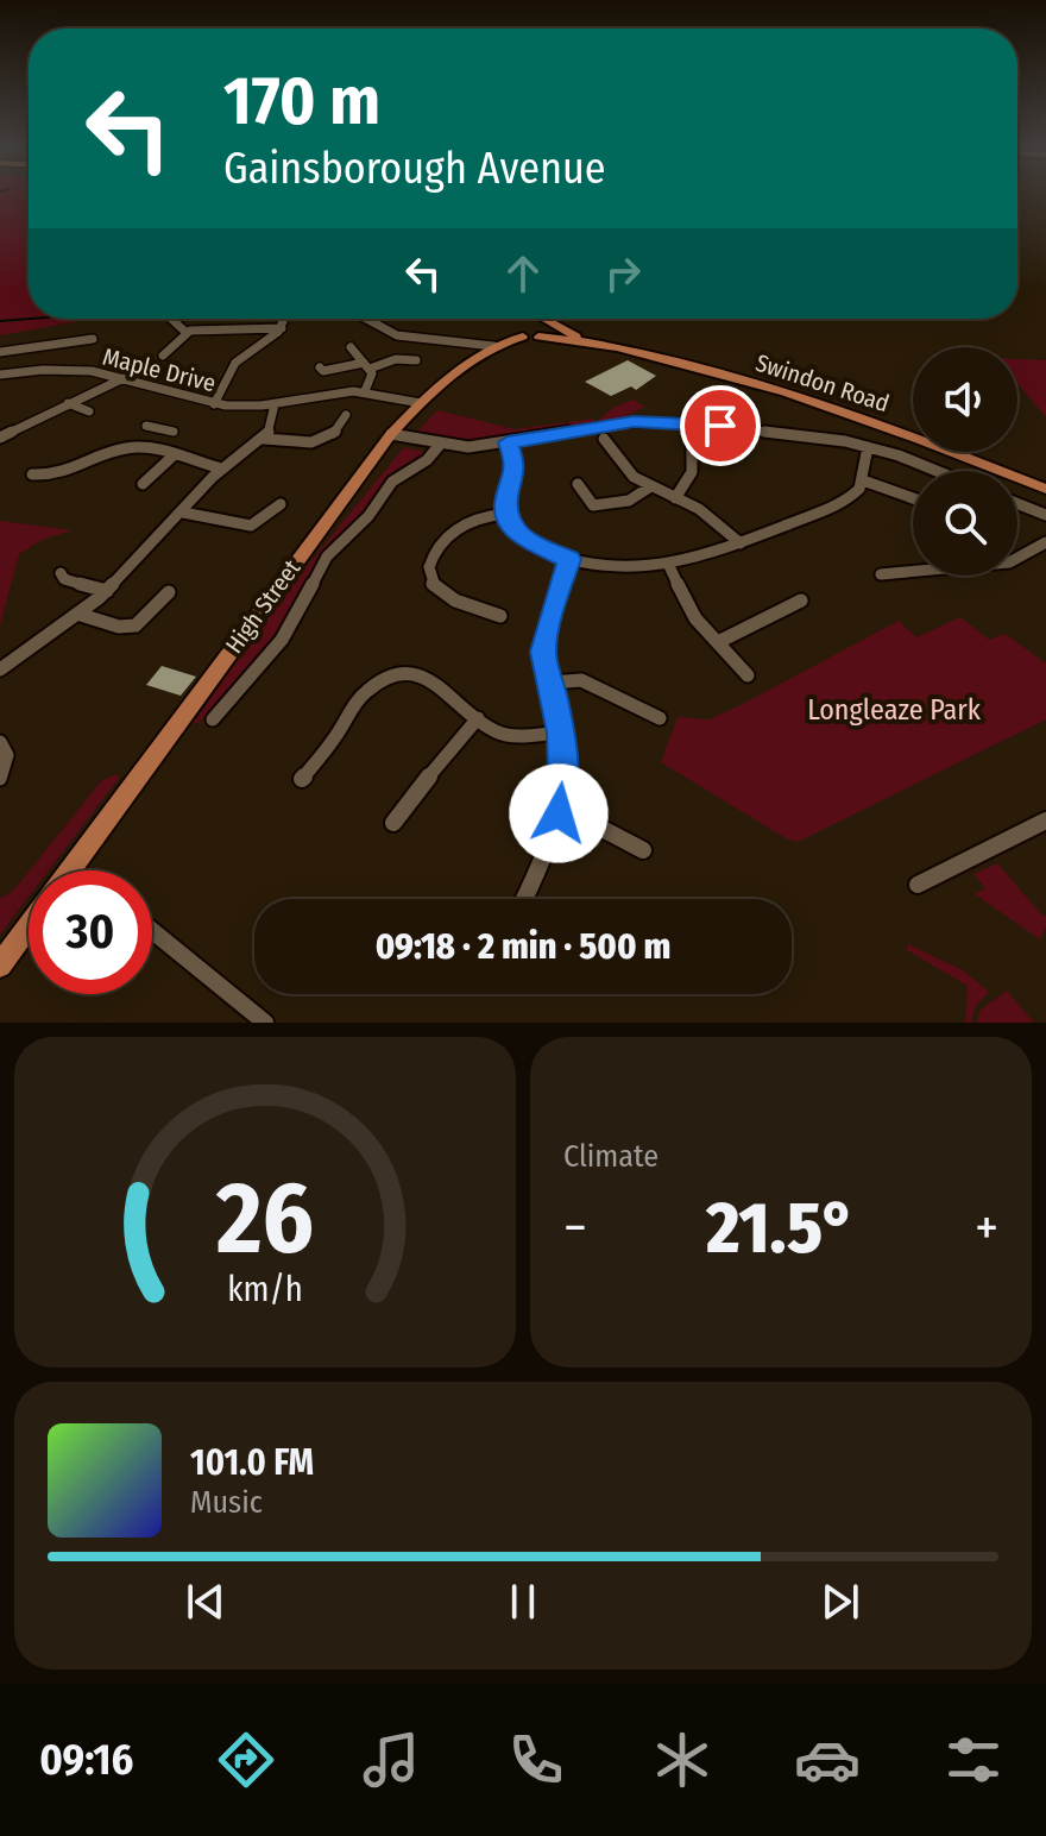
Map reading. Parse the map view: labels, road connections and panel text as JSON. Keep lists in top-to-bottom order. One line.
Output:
{"streets":{"main road":["Swindon Road","High Street"],"street":["Maple Drive"]},"crossings":[["Maple Drive","High Street"],["Swindon Road","High Street"]],"parks":["Longleaze Park"],"page":{"turn":["170 m","Gainsborough Avenue"],"limit":"30","trip":"09:18 · 2 min · 500 m","tile":"Climate","heat":["−","21.5°","+"],"song":["101.0 FM","Music"],"tabs":"09:16","gauge":["26","km/h"]}}
